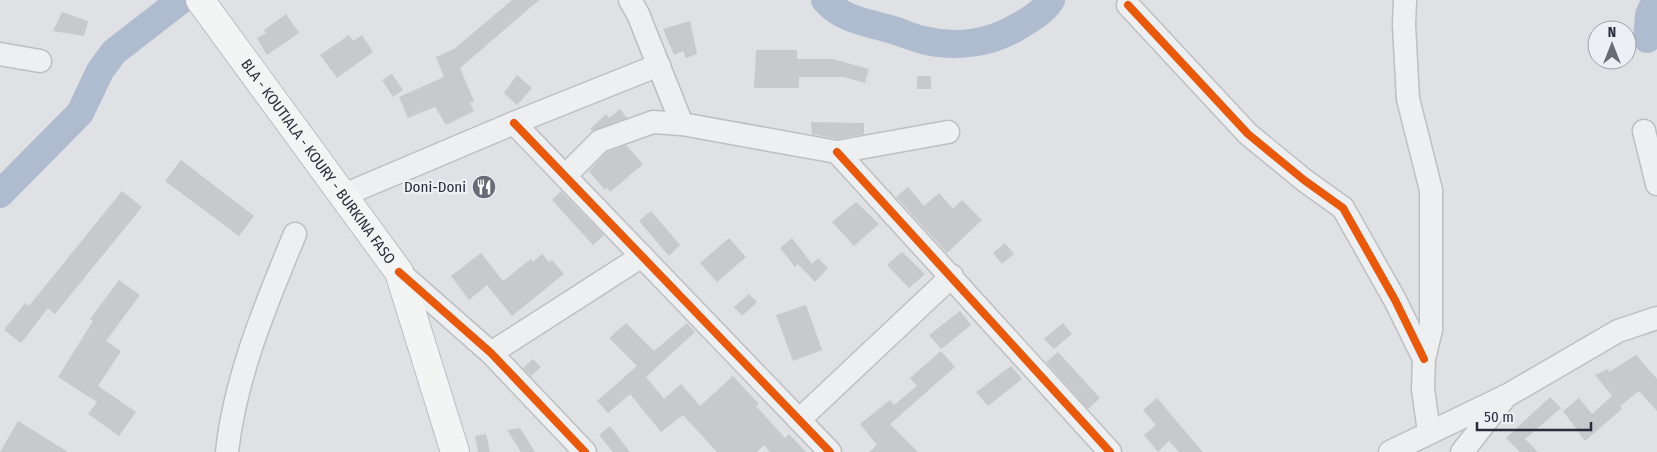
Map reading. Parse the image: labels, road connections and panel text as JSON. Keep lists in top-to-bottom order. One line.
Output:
{"streets":{"main road":["BLA - KOUTIALA - KOURY - BURKINA FASO"]},"places":{"restaurant":["Doni-Doni"]},"scale_bar":"50 m","north":"top"}
